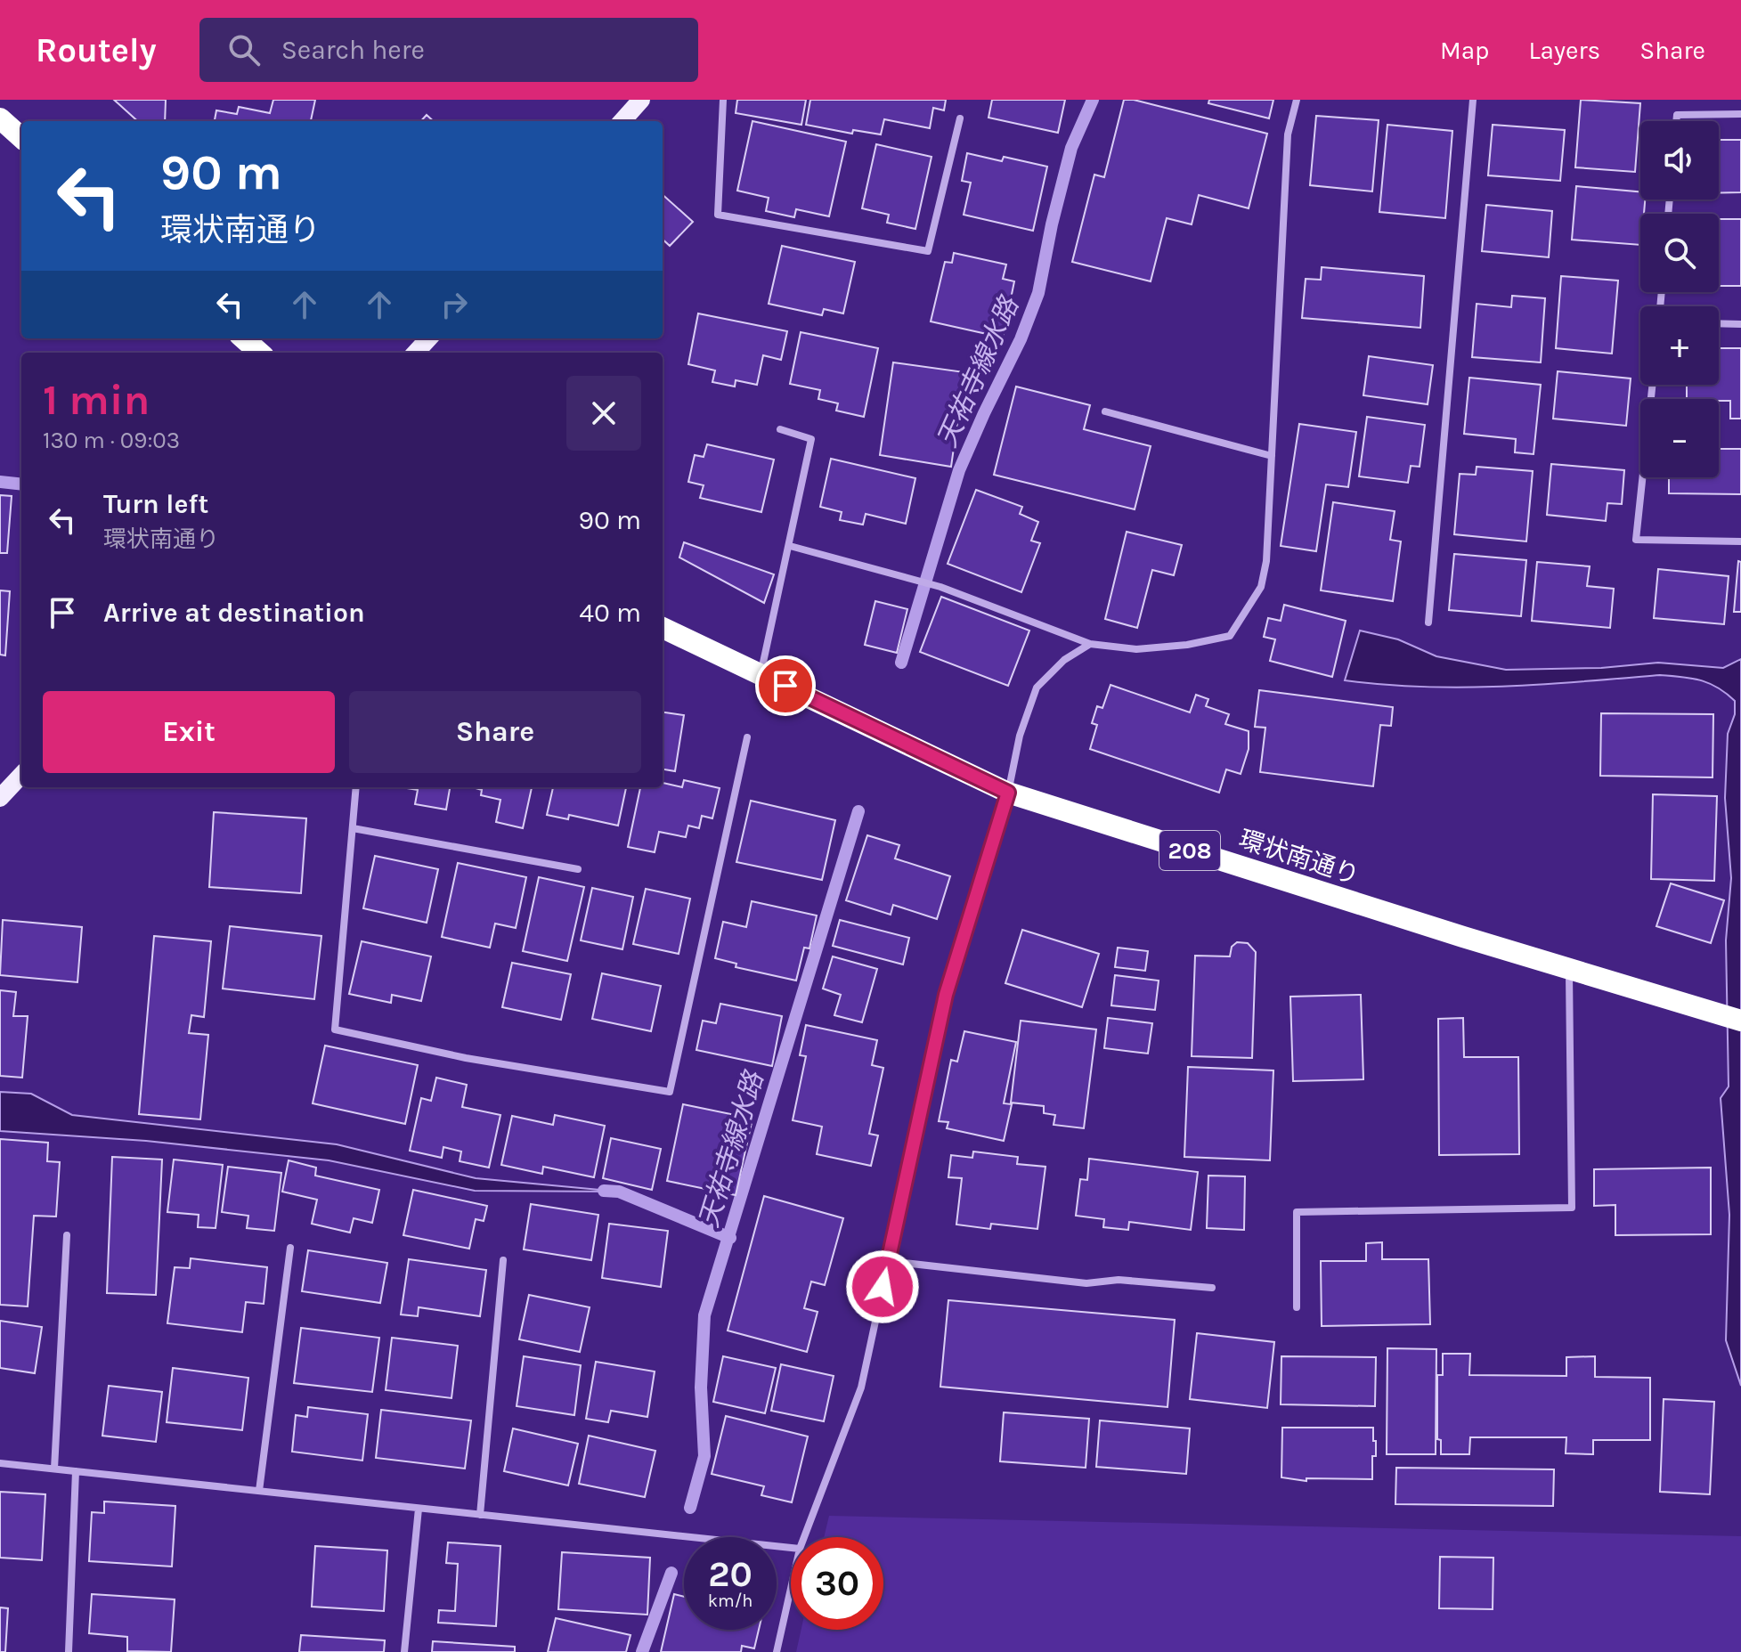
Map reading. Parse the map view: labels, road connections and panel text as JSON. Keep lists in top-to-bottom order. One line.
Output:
{"streets":{"highway":["208","環状南通り"]},"water":["天祐寺線水路"],"page":{"header":"Routely","search":"Search here","nav":["Map","Layers","Share"],"map_buttons":["+","−"],"turn":["90 m","環状南通り"],"heading":["1 min","130 m · 09:03"],"list":[{"name":"Turn left","note":"環状南通り","value":"90 m"},{"name":"Arrive at destination","value":"40 m"}],"buttons":["Exit","Share"],"speed":"20 km/h","limit":"30"}}
